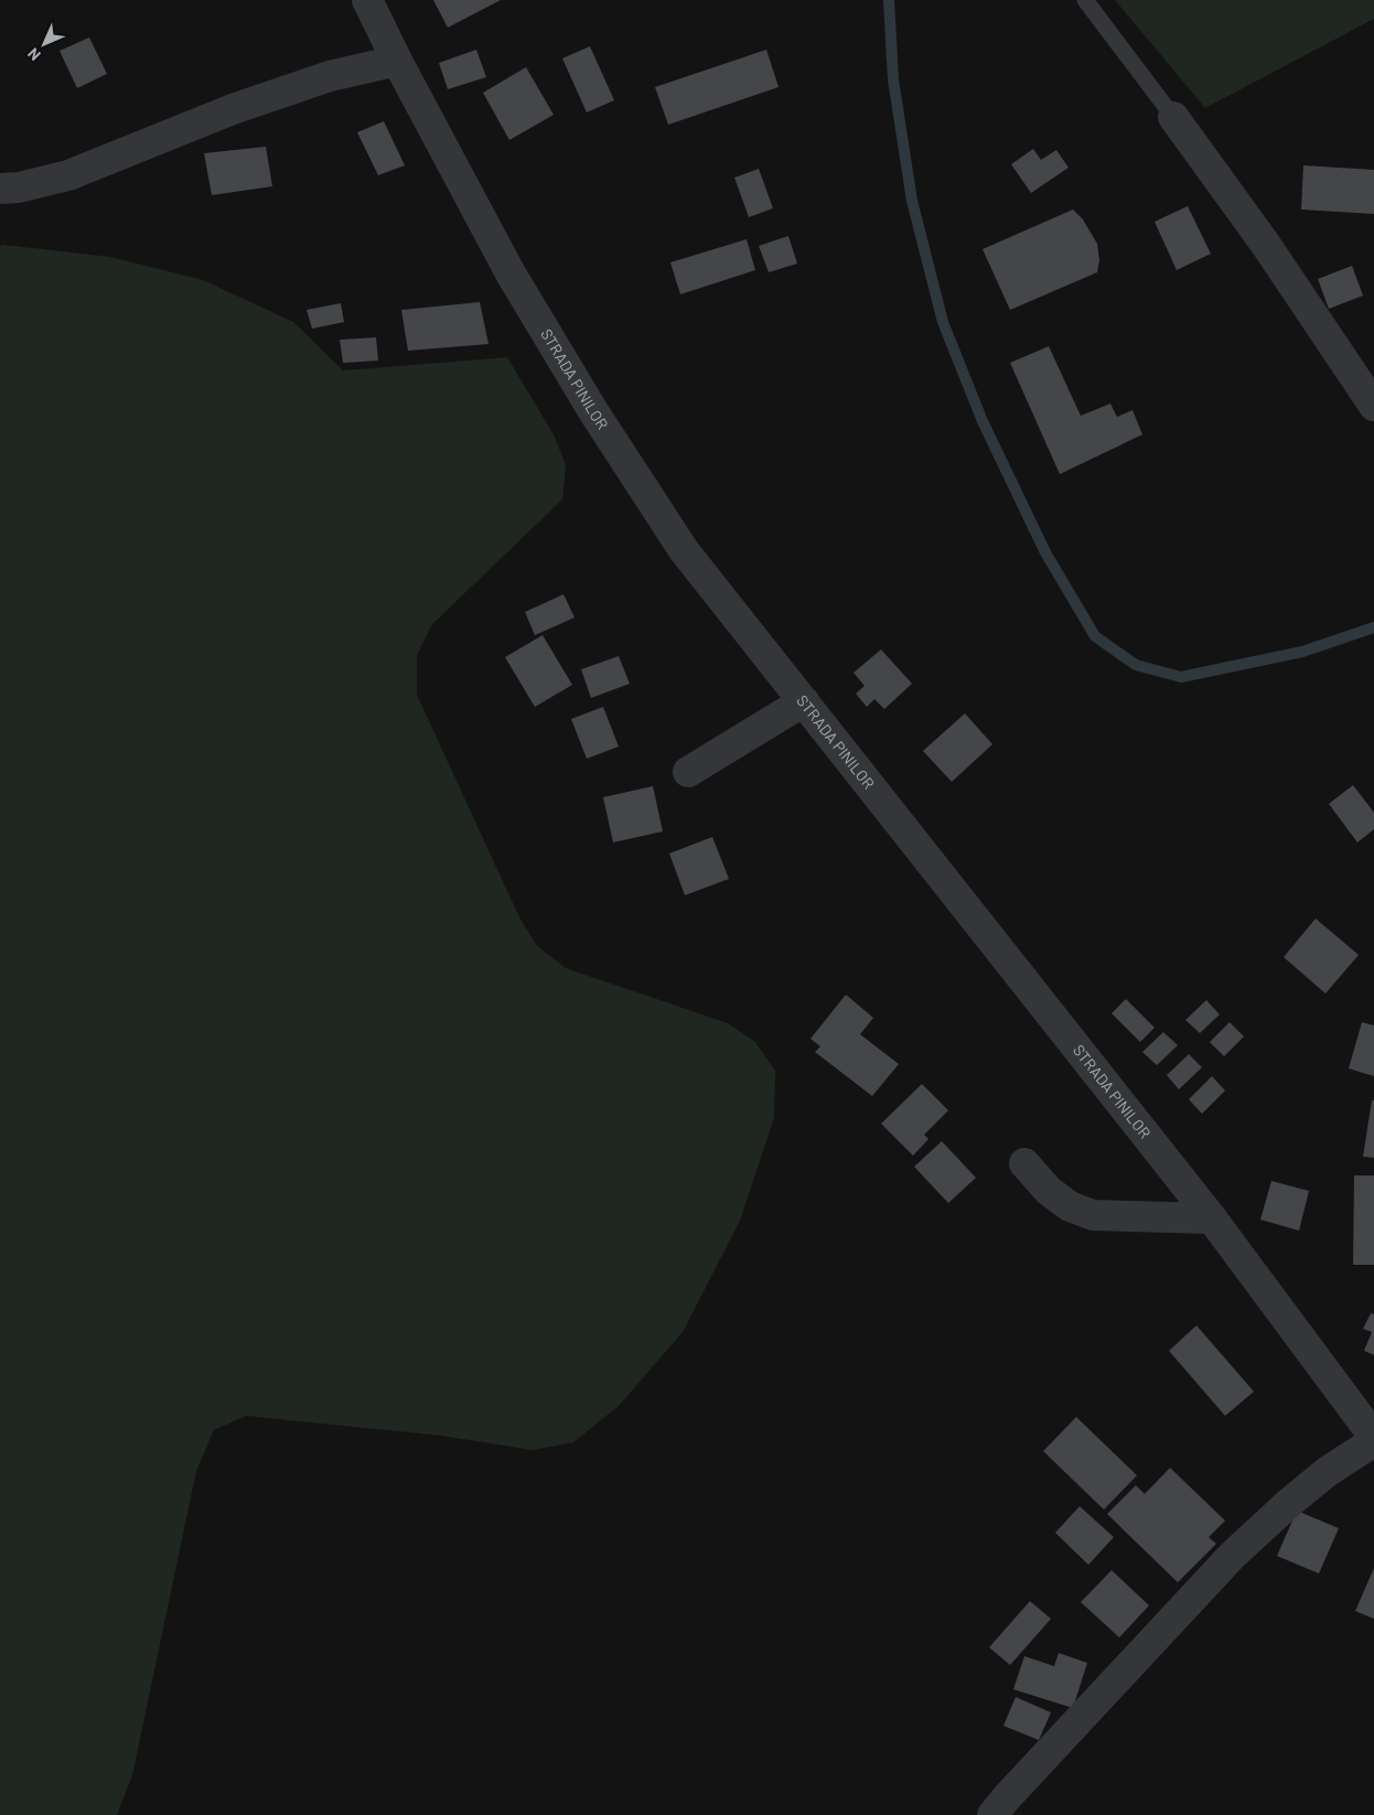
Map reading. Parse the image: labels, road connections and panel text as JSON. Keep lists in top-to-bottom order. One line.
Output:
{"streets":{"street":["STRADA PINILOR"]},"north":"bottom left"}
